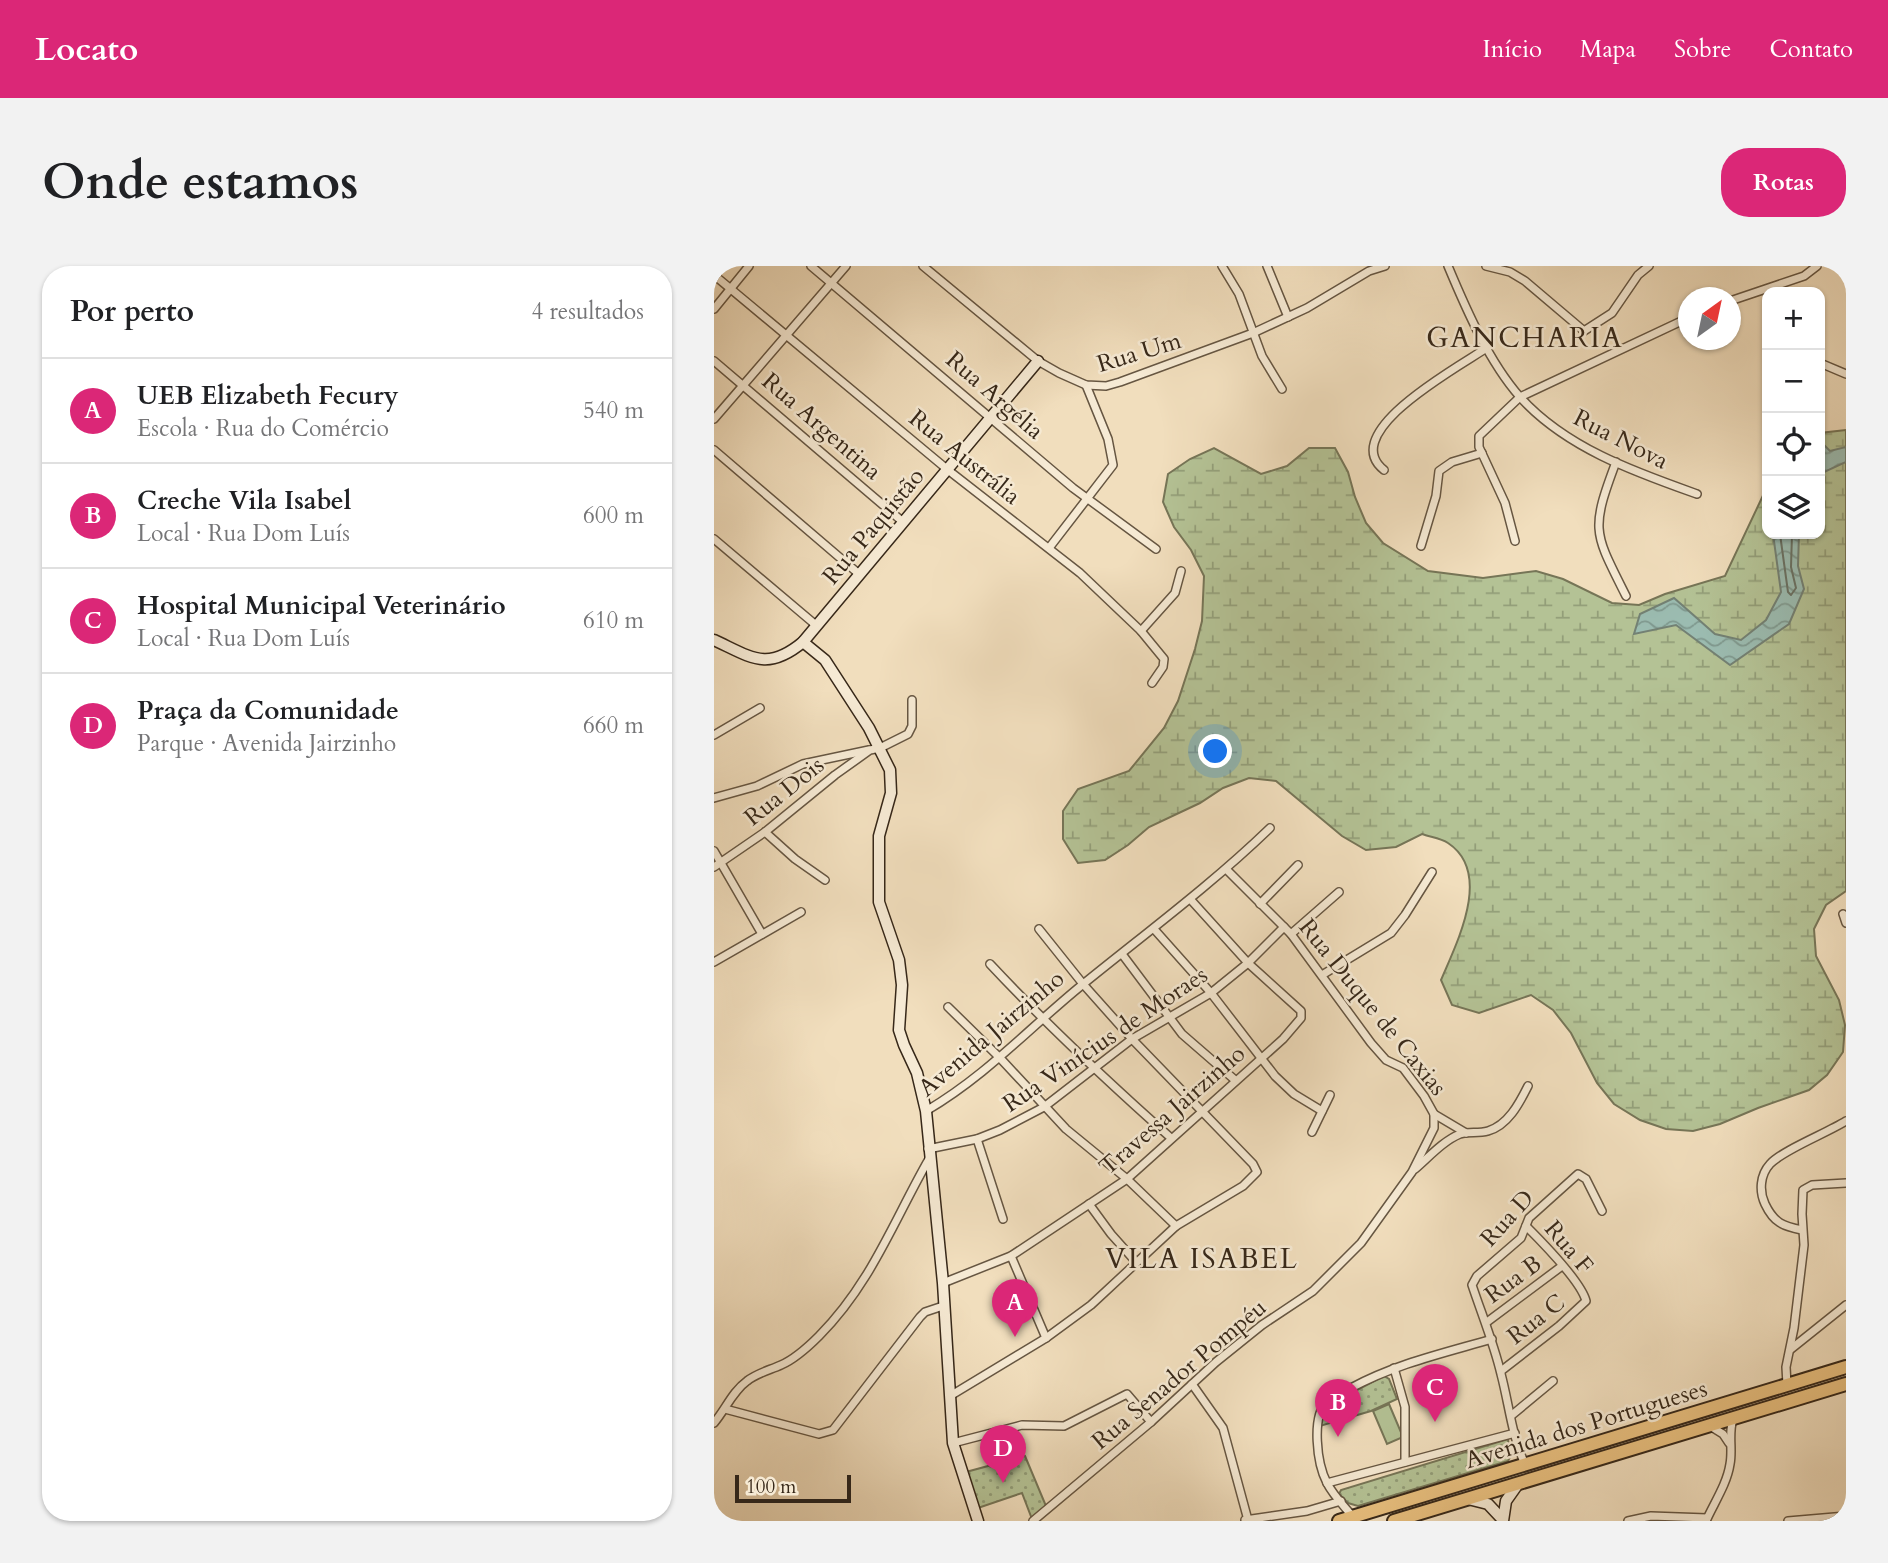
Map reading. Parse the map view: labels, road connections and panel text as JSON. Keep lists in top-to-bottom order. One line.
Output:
{"streets":{"highway":["Avenida dos Portugueses"],"street":["Rua Um","Rua Argélia","Rua Argentina","Rua Nova","Rua Austrália","Rua Paquistão","Rua Dois","Rua Duque de Caxias","Avenida Jairzinho","Rua Vinícius de Moraes","Travessa Jairzinho","Rua D","Rua F","Rua B","Rua C","Rua Senador Pompéu"]},"crossings":[["Rua Um","Rua Paquistão"],["Rua Argélia","Rua Paquistão"],["Rua Argentina","Rua Paquistão"],["Rua Austrália","Rua Paquistão"],["Rua Duque de Caxias","Avenida Jairzinho"],["Rua Duque de Caxias","Rua Vinícius de Moraes"],["Rua Duque de Caxias","Rua Senador Pompéu"],["Avenida Jairzinho","Rua Vinícius de Moraes"],["Avenida Jairzinho","Travessa Jairzinho"],["Rua Vinícius de Moraes","Travessa Jairzinho"],["Rua D","Rua F"],["Rua D","Rua B"],["Rua D","Rua C"],["Rua D","Avenida dos Portugueses"],["Rua F","Rua B"],["Rua F","Rua C"]],"districts":["GANCHARIA","VILA ISABEL"],"scale_bar":"100 m","north":"top right","page":{"header":"Locato","nav":["Início","Mapa","Sobre","Contato"],"buttons":"Rotas","title":"Onde estamos","heading":["Por perto","4 resultados"],"map_buttons":["+","−"],"list":[{"mark":"A","name":"UEB Elizabeth Fecury","note":"Escola · Rua do Comércio","value":"540 m"},{"mark":"B","name":"Creche Vila Isabel","note":"Local · Rua Dom Luís","value":"600 m"},{"mark":"C","name":"Hospital Municipal Veterinário","note":"Local · Rua Dom Luís","value":"610 m"},{"mark":"D","name":"Praça da Comunidade","note":"Parque · Avenida Jairzinho","value":"660 m"}],"pins":["A","C","B","D"],"scale":"100 m"}}
